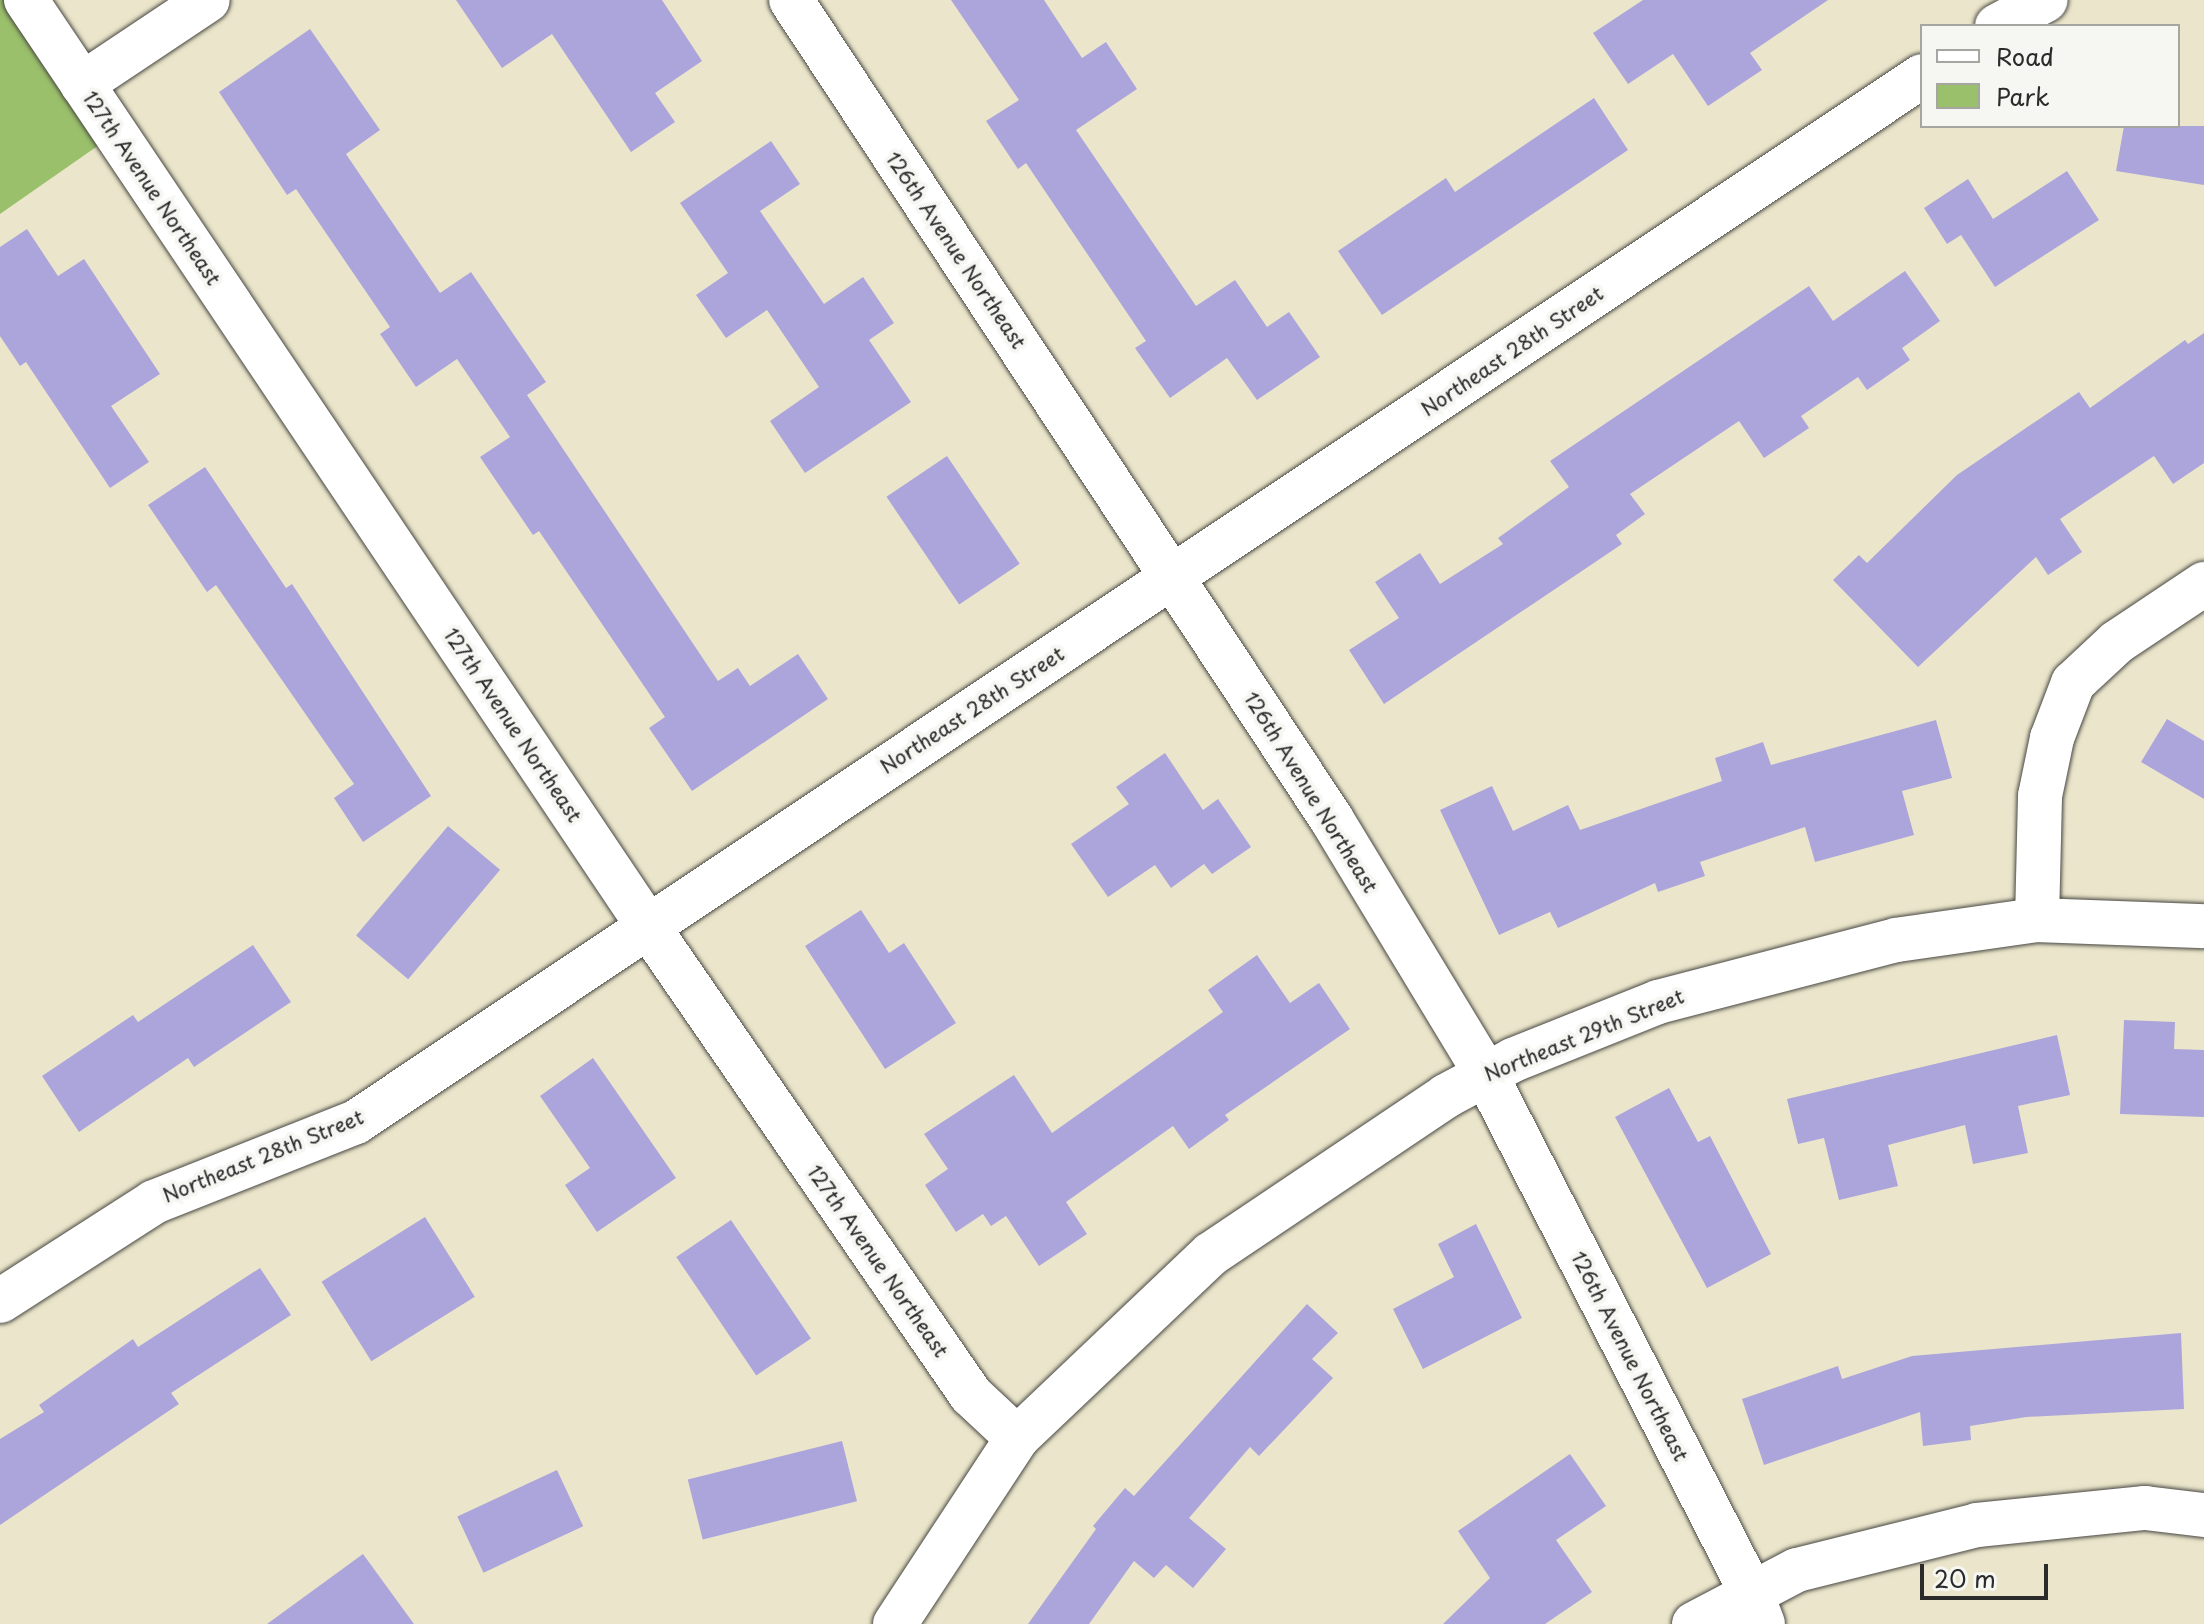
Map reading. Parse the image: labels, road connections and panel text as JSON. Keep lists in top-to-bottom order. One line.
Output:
{"streets":{"street":["127th Avenue Northeast","126th Avenue Northeast","Northeast 28th Street","Northeast 29th Street"]},"crossings":[["127th Avenue Northeast","Northeast 28th Street"],["127th Avenue Northeast","Northeast 29th Street"],["126th Avenue Northeast","Northeast 28th Street"],["126th Avenue Northeast","Northeast 29th Street"]],"legend":["Road","Park"],"scale_bar":"20 m"}
